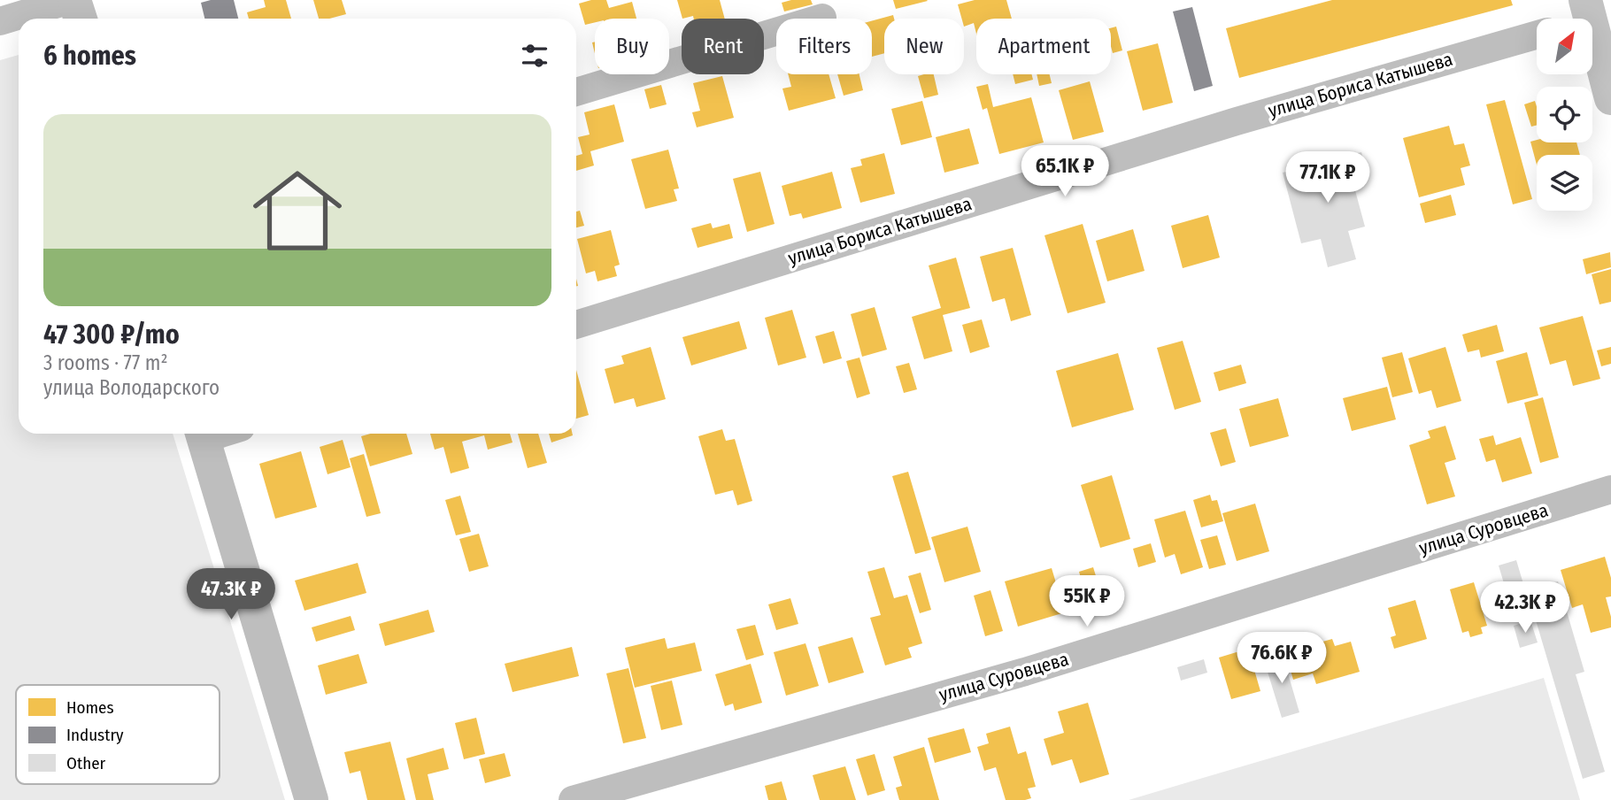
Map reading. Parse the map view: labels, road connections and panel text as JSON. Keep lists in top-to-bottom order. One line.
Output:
{"streets":{"street":["улица Бориса Катышева","улица Суровцева"]},"legend":["Homes","Industry","Other"],"north":"top right","page":{"chip":["Buy","Rent","Filters","New","Apartment"],"heading":"6 homes","list":[{"name":"47 300 ₽/mo","note":"3 rooms · 77 m² · улица Володарского"}],"price":["65.1K ₽","77.1K ₽","47.3K ₽","55K ₽","42.3K ₽","76.6K ₽"]}}
